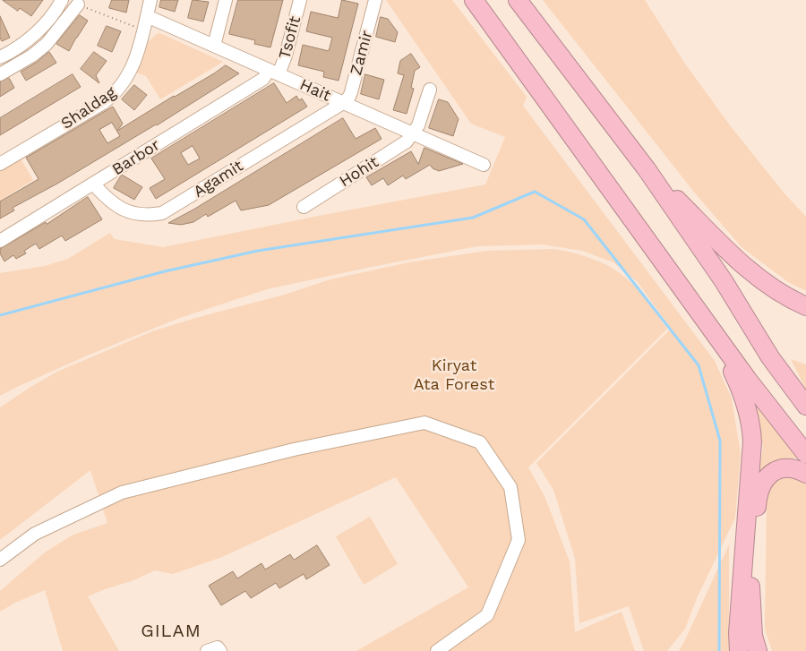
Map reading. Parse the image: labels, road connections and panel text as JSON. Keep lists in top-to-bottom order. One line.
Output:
{"streets":{"street":["Tsofit","Zamir","Hait","Shaldag","Barbor","Hohit","Agamit"]},"crossings":[["Tsofit","Hait"],["Tsofit","Barbor"],["Zamir","Hait"],["Zamir","Agamit"],["Hait","Shaldag"],["Hait","Barbor"],["Hait","Hohit"],["Hait","Agamit"],["Barbor","Agamit"]],"districts":["GILAM"],"parks":["Kiryat Ata Forest"]}
